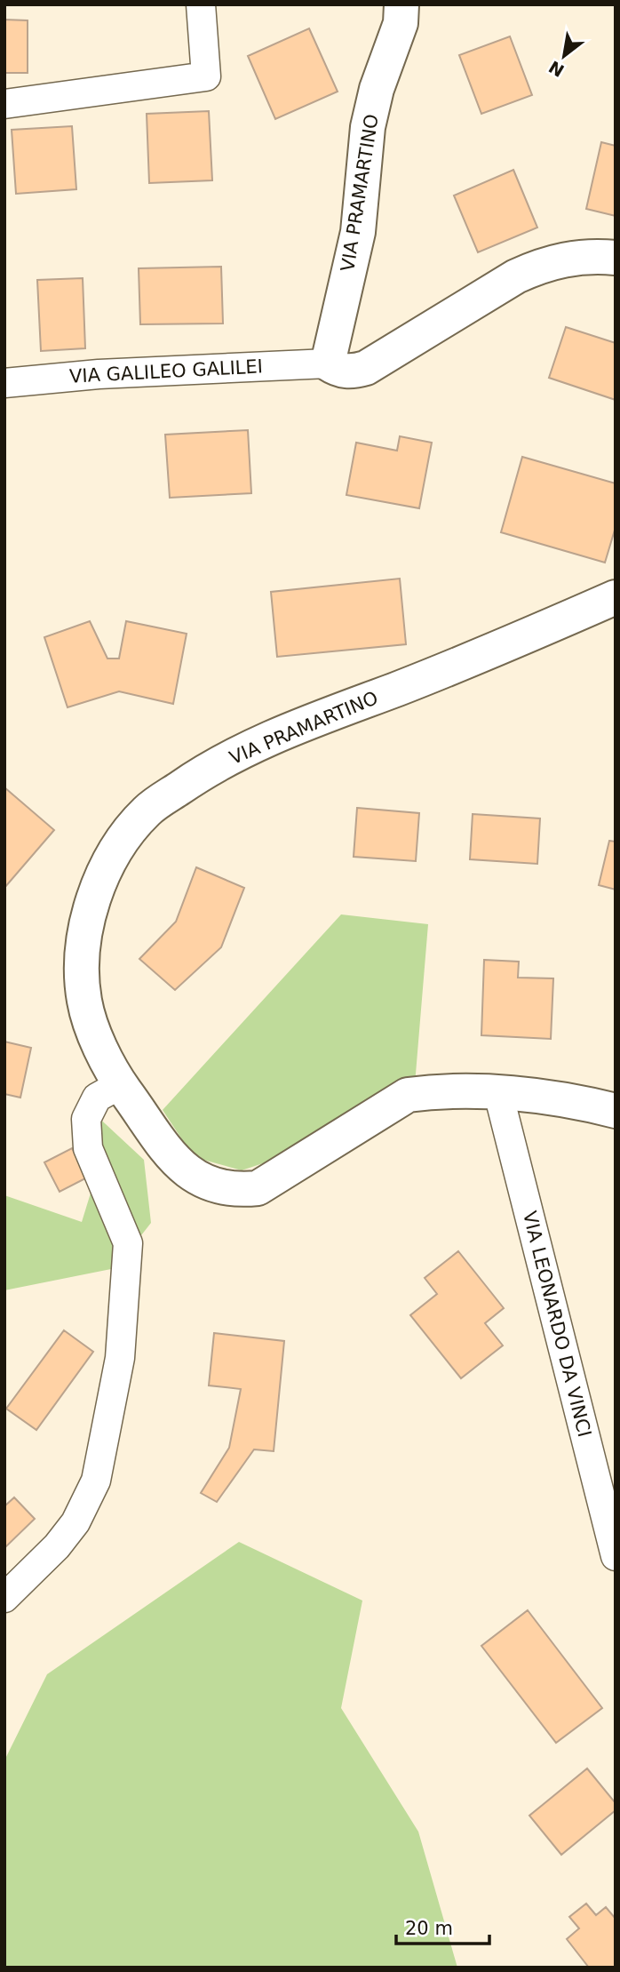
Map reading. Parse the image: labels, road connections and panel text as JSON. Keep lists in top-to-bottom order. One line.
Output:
{"streets":{"street":["VIA PRAMARTINO","VIA GALILEO GALILEI","VIA LEONARDO DA VINCI"]},"crossings":[["VIA PRAMARTINO","VIA GALILEO GALILEI"],["VIA PRAMARTINO","VIA LEONARDO DA VINCI"]],"scale_bar":"20 m","north":"bottom left"}
